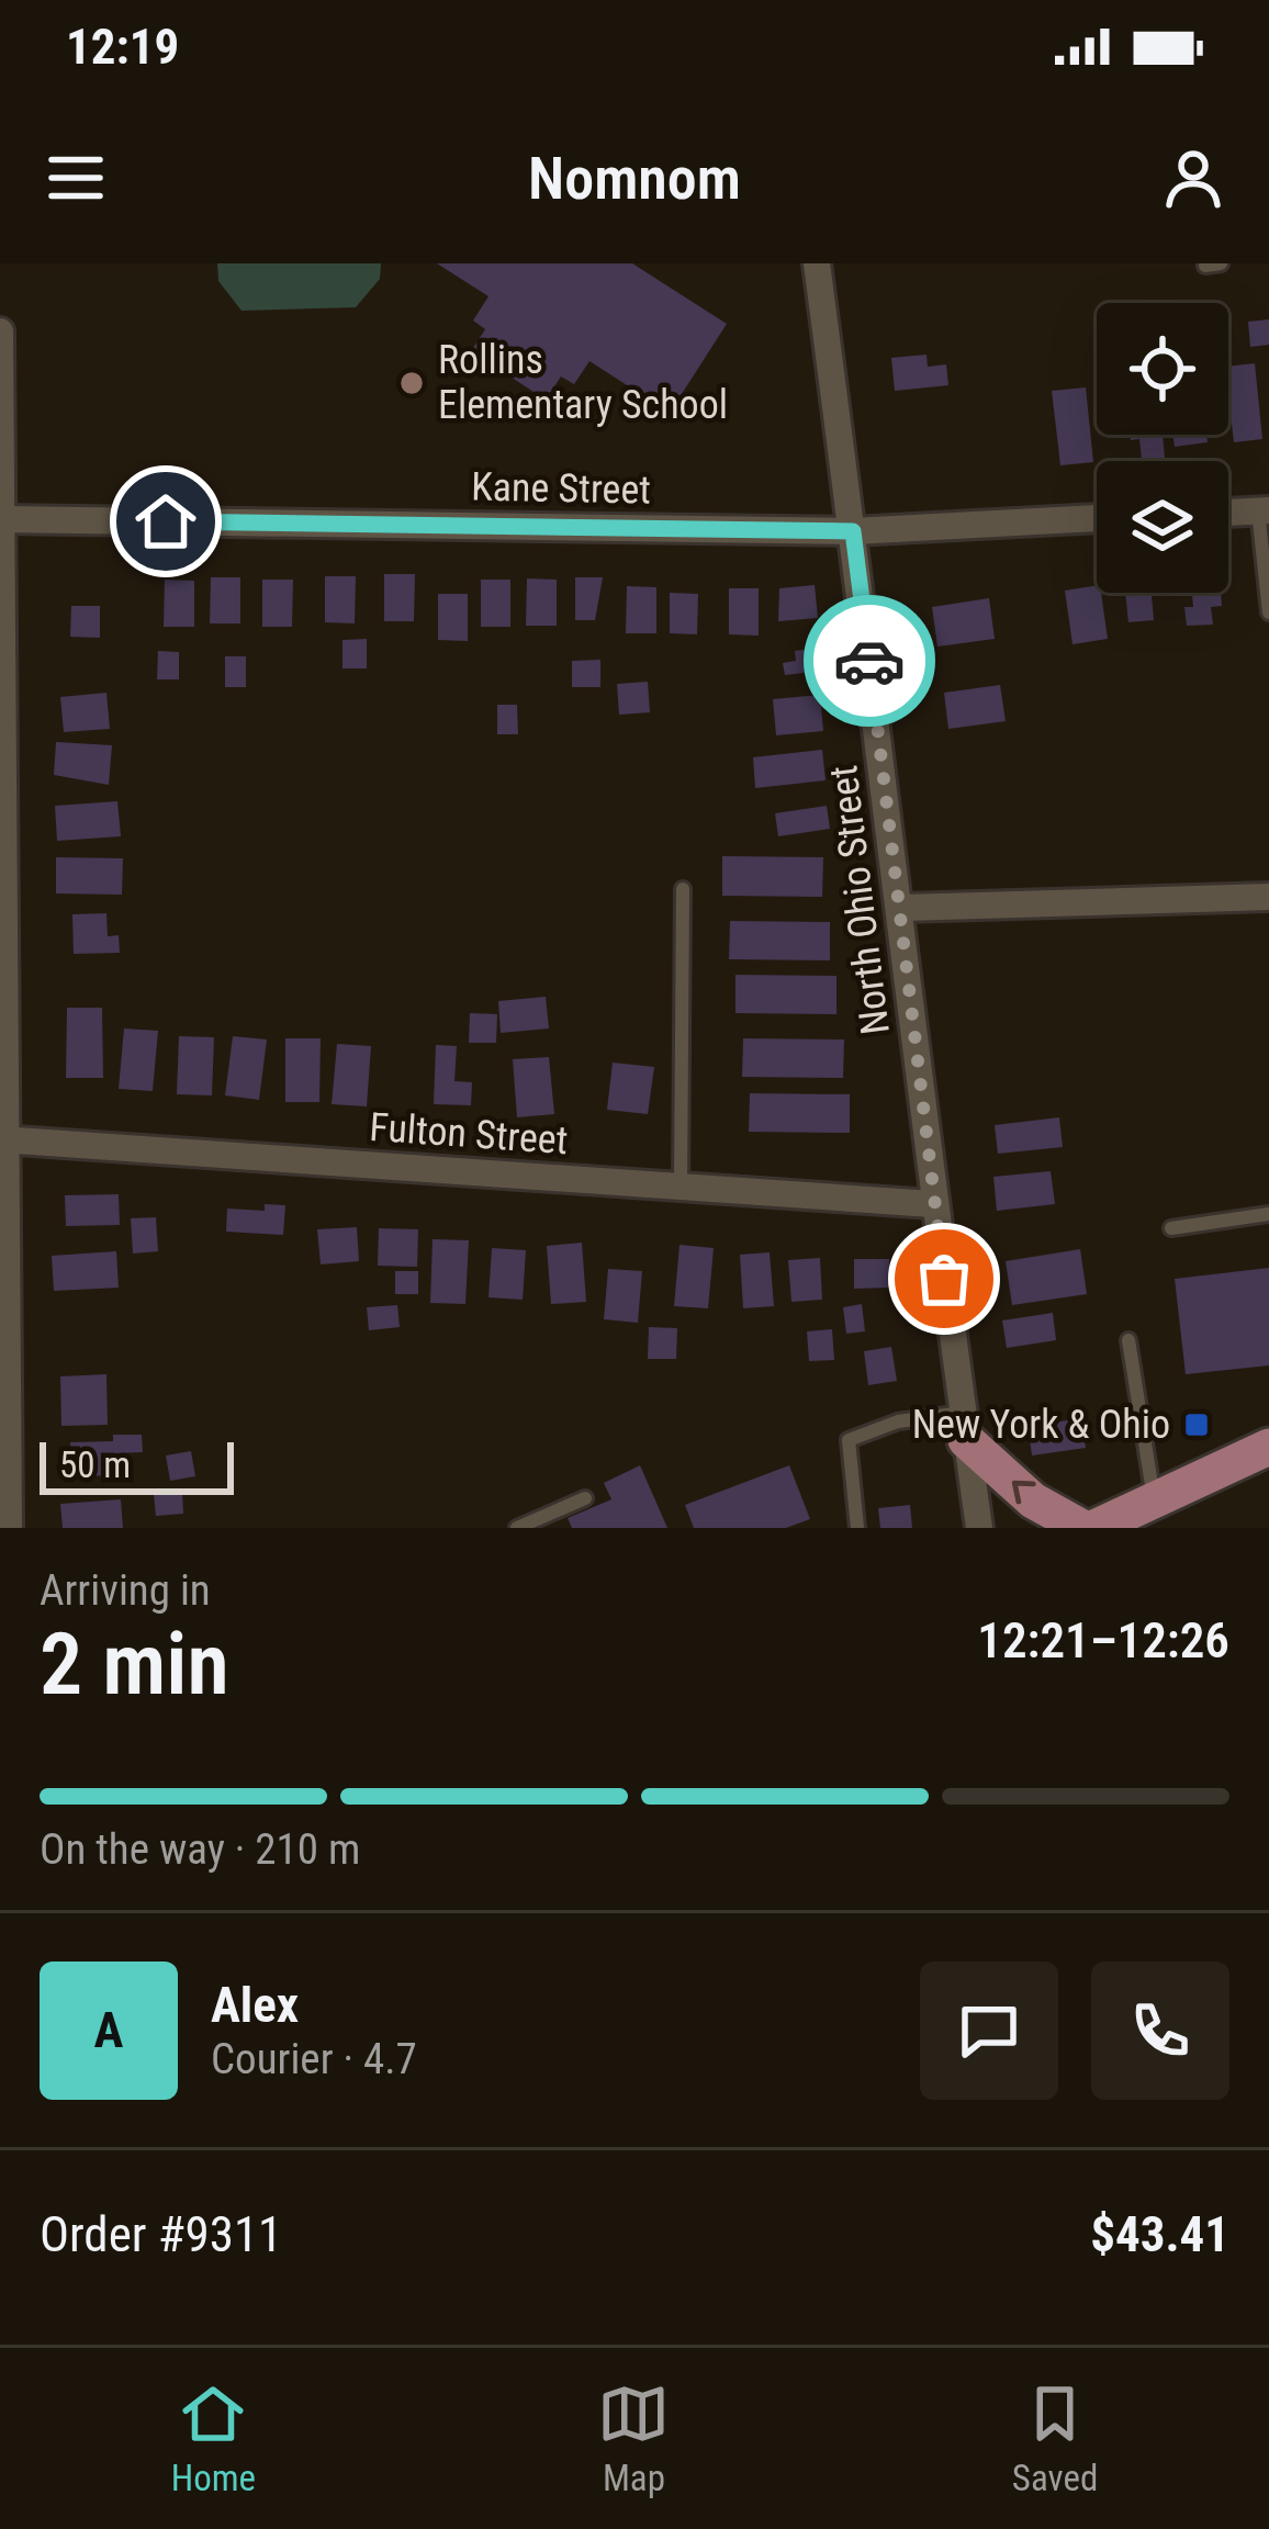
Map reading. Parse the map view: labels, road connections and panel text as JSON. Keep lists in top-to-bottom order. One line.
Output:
{"streets":{"street":["Kane Street","North Ohio Street","Fulton Street"]},"crossings":[["Kane Street","North Ohio Street"],["North Ohio Street","Fulton Street"]],"places":{"other":["Rollins Elementary School"],"transit":["New York & Ohio"]},"scale_bar":"50 m","page":{"status":"12:19","header":"Nomnom","scale":"50 m","heading":["2 min","Arriving in","12:21–12:26"],"panel":["Alex","Courier · 4.7","Order #9311","$43.41"],"bar":"On the way · 210 m","round":"A","tabs":["Home","Map","Saved"]}}
